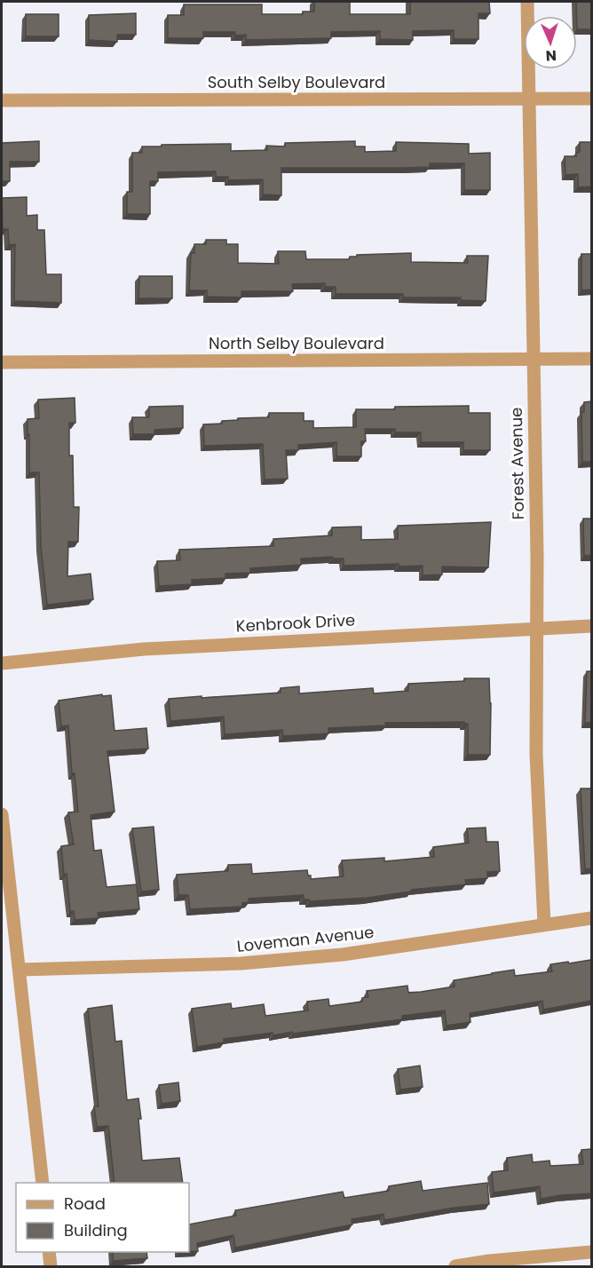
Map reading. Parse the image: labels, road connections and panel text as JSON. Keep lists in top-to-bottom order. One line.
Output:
{"streets":{"street":["South Selby Boulevard","North Selby Boulevard","Forest Avenue","Kenbrook Drive","Loveman Avenue"]},"crossings":[["South Selby Boulevard","Forest Avenue"],["North Selby Boulevard","Forest Avenue"],["Forest Avenue","Kenbrook Drive"],["Forest Avenue","Loveman Avenue"]],"legend":["Road","Building"],"north":"bottom"}
